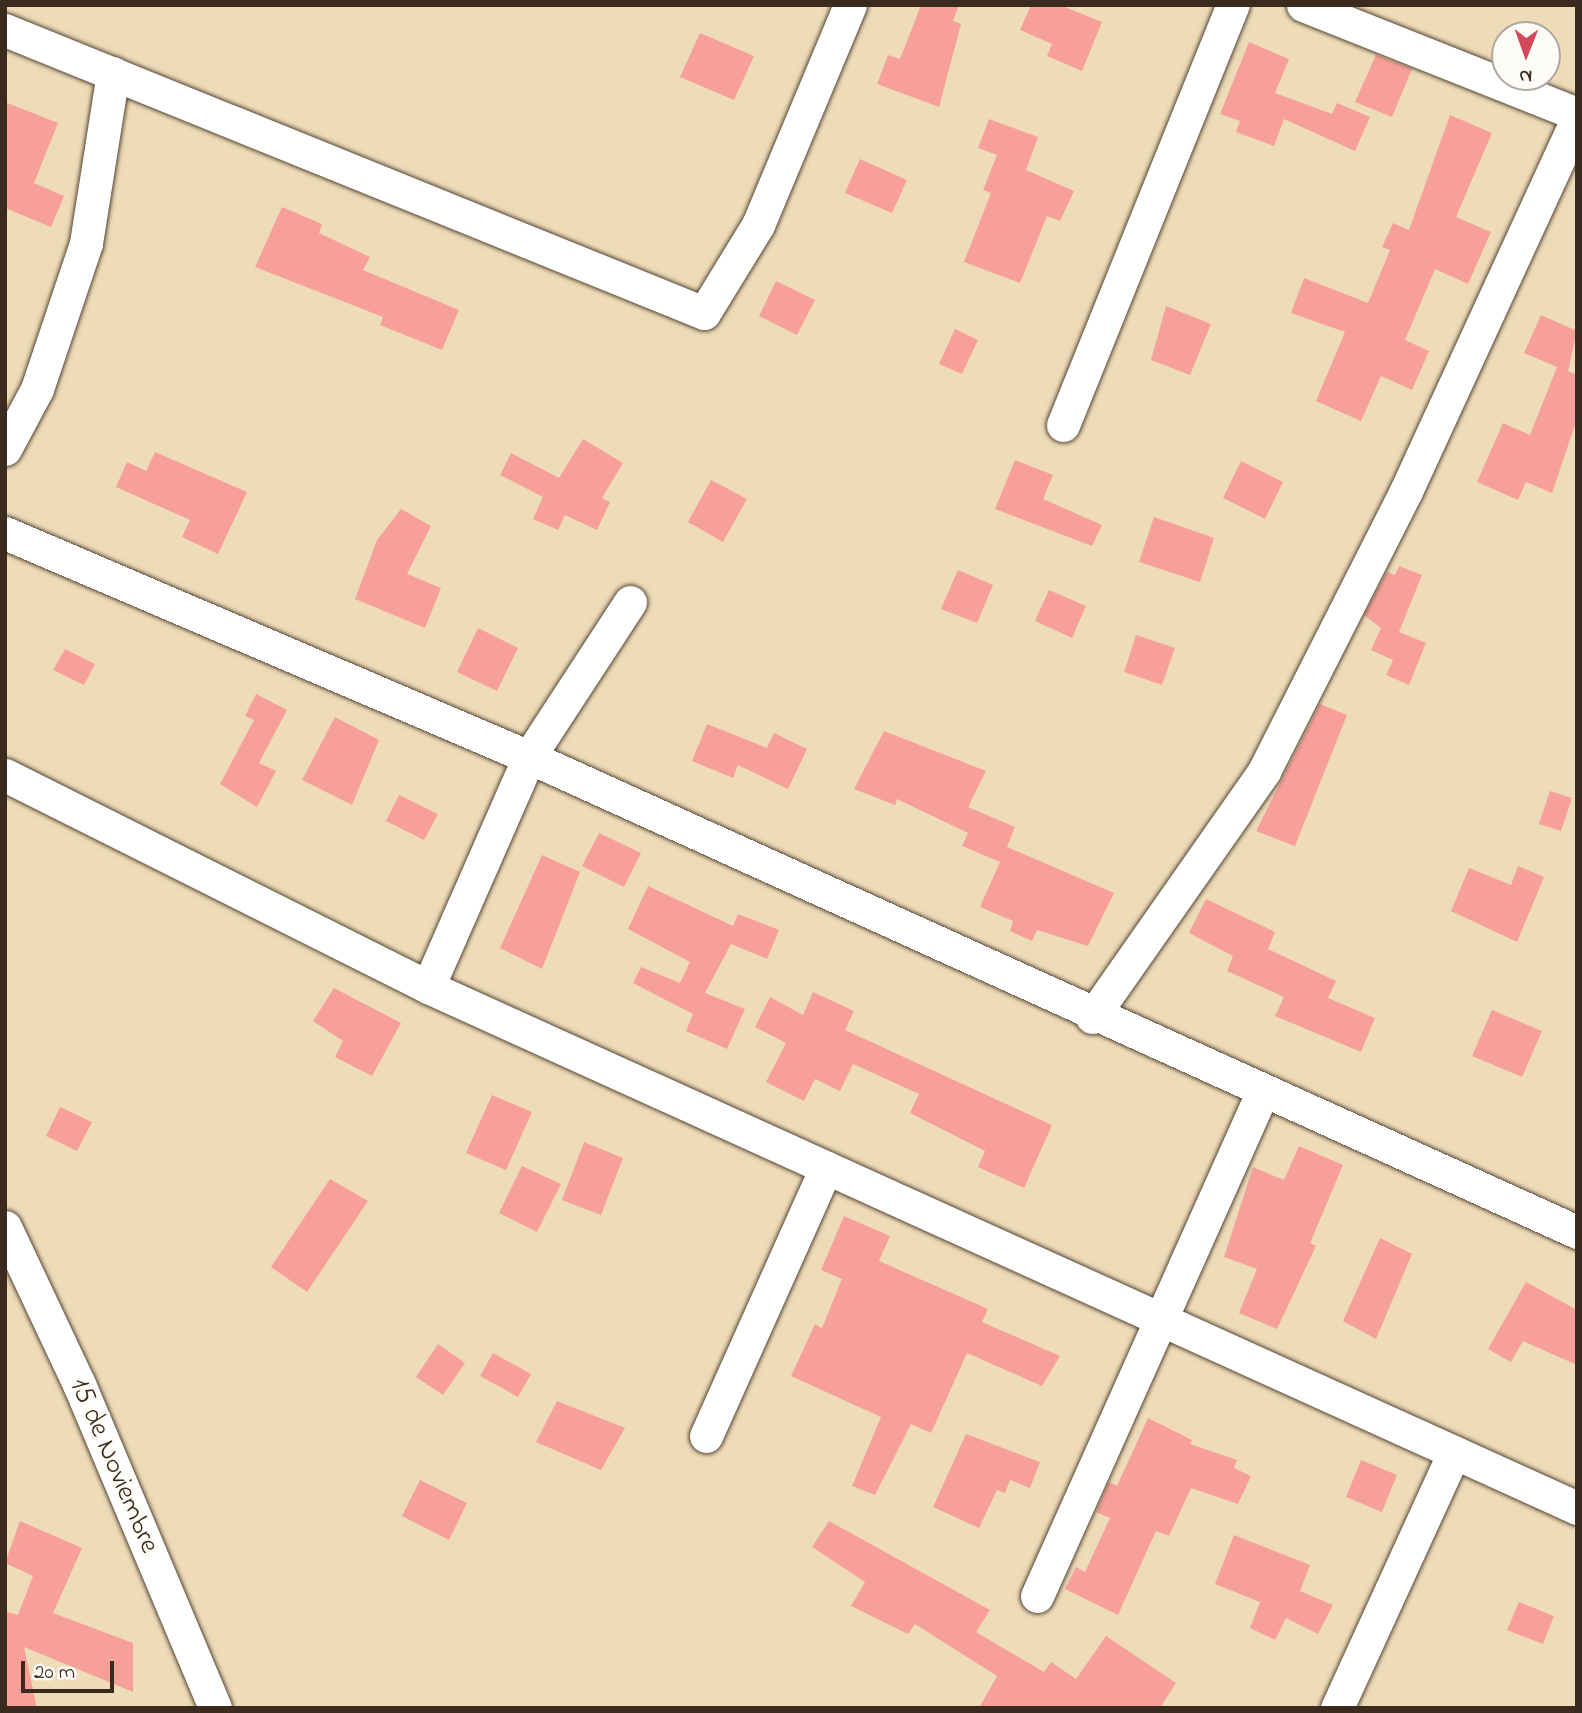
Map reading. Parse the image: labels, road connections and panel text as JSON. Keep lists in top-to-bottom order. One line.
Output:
{"streets":{"street":["15 de Noviembre"]},"scale_bar":"20 m","north":"bottom"}
